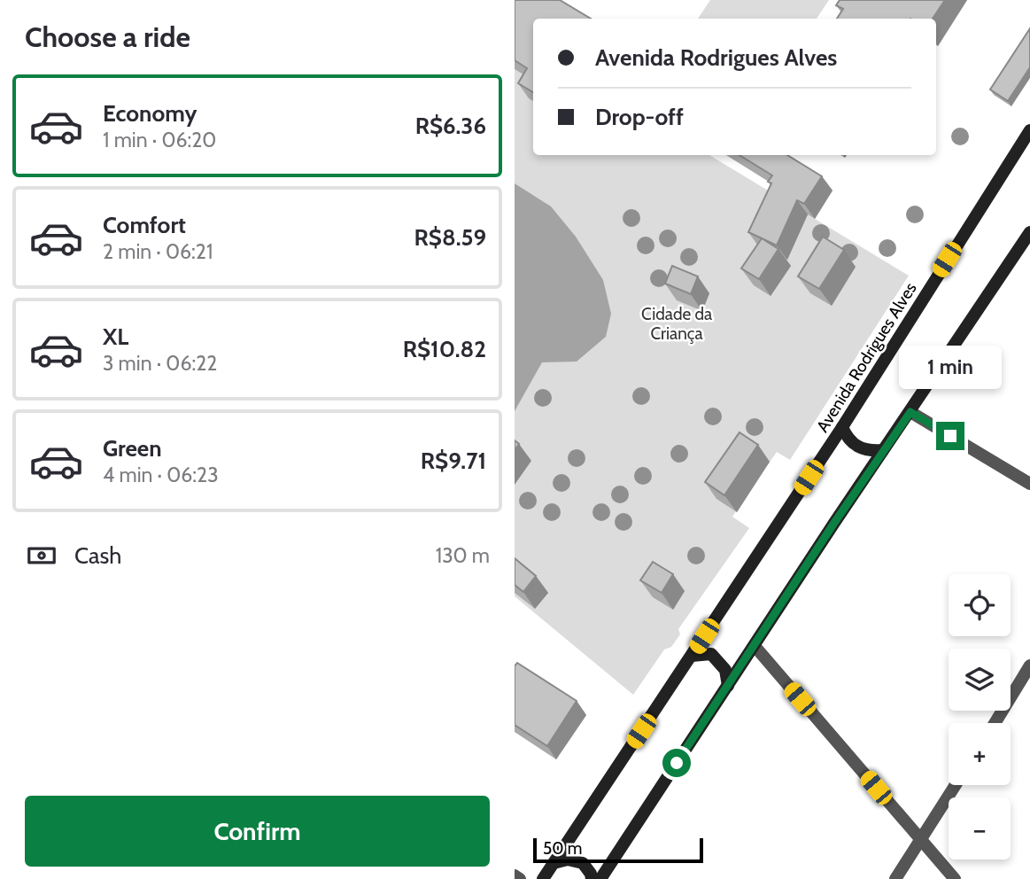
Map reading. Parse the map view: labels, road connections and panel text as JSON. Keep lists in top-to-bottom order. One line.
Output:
{"streets":{"main road":["Avenida Rodrigues Alves"]},"parks":["Cidade da Criança"],"scale_bar":"50 m","page":{"heading":"Choose a ride","banner":["Avenida Rodrigues Alves","Drop-off"],"list":[{"name":"Economy","note":"1 min · 06:20","value":"R$6.36"},{"name":"Comfort","note":"2 min · 06:21","value":"R$8.59"},{"name":"XL","note":"3 min · 06:22","value":"R$10.82"},{"name":"Green","note":"4 min · 06:23","value":"R$9.71"}],"bubble":"1 min","pay":["Cash","130 m"],"map_buttons":["+","−"],"buttons":"Confirm","scale":"50 m"}}
